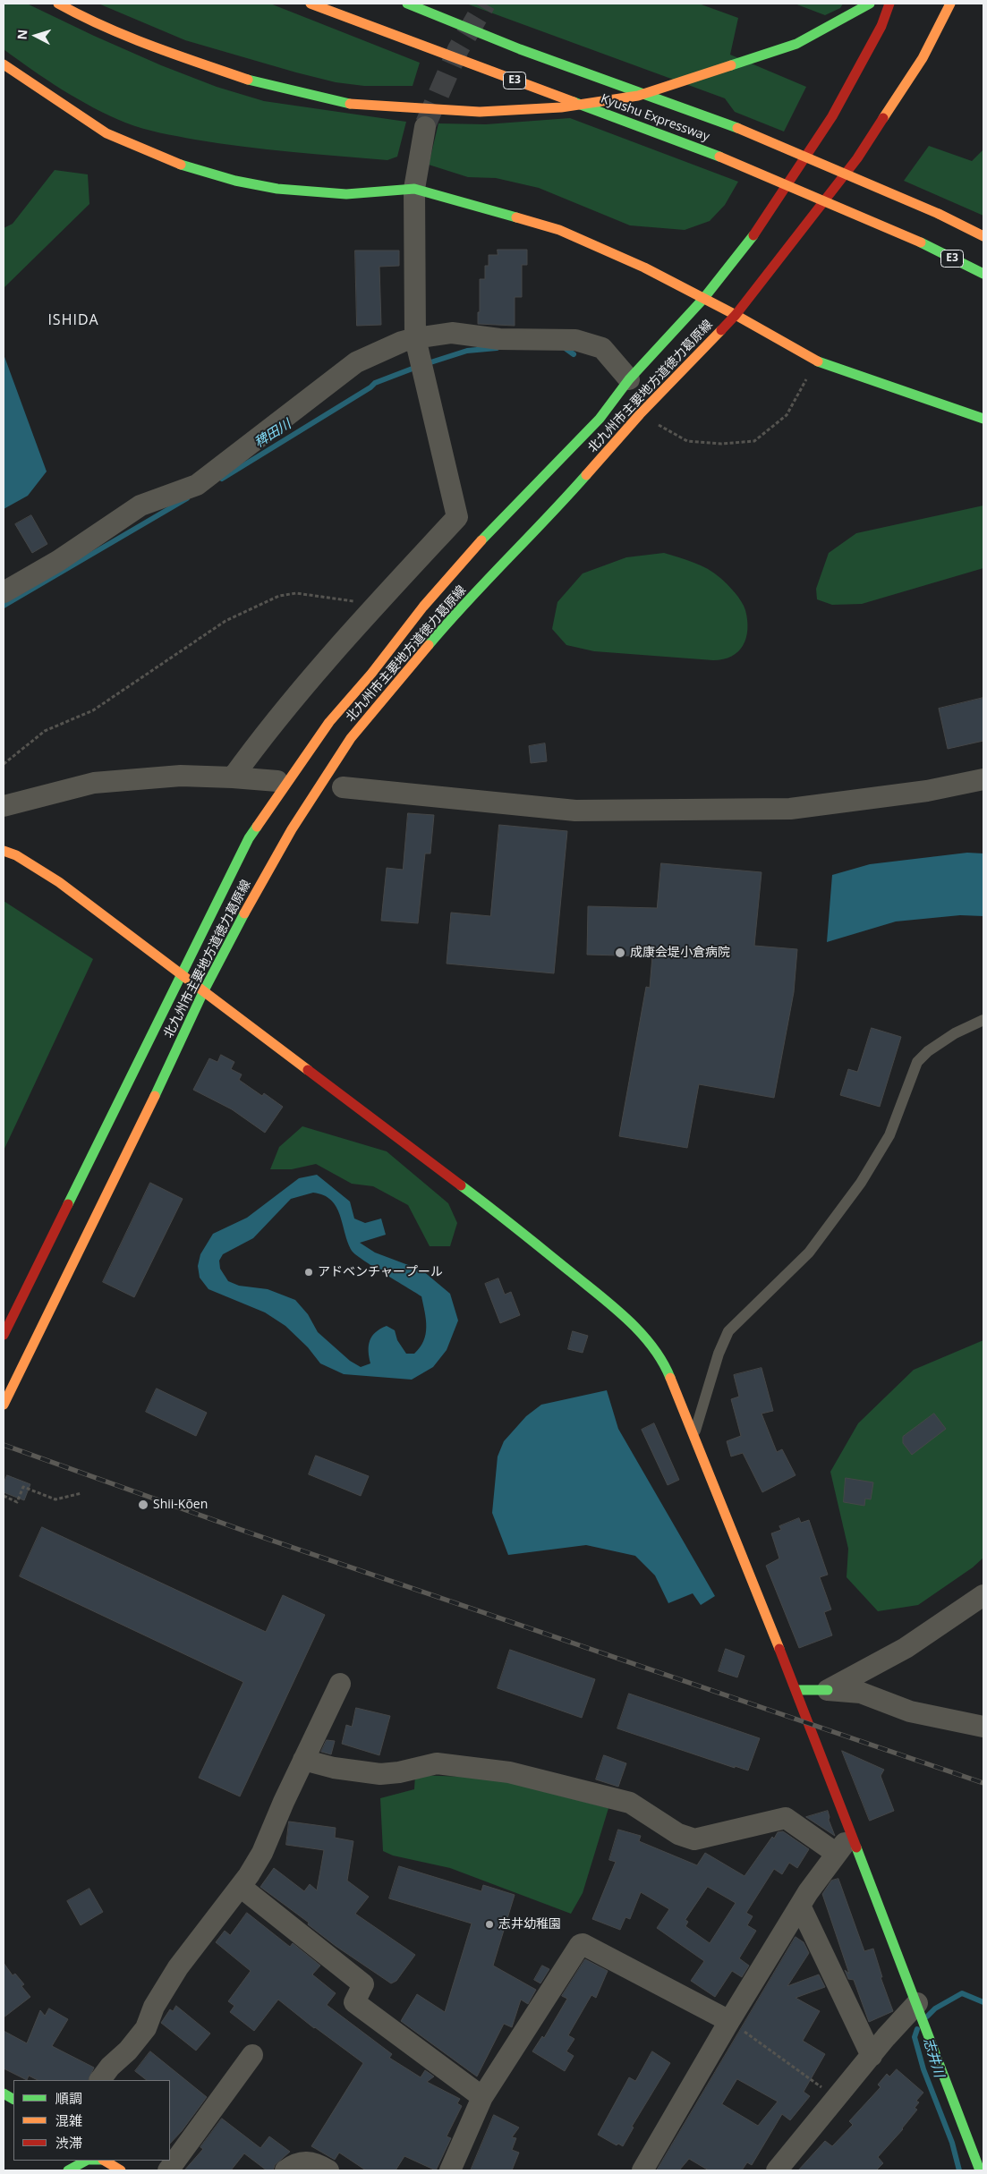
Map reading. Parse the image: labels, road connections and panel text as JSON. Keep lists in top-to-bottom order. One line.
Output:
{"streets":{"main road":["E3","Kyushu Expressway","北九州市主要地方道徳力葛原線"]},"districts":["ISHIDA"],"water":["稗田川","志井川"],"places":["成康会堤小倉病院","アドベンチャープール","Shii-Kōen","志井幼稚園"],"legend":["順調","混雑","渋滞"],"north":"left"}
